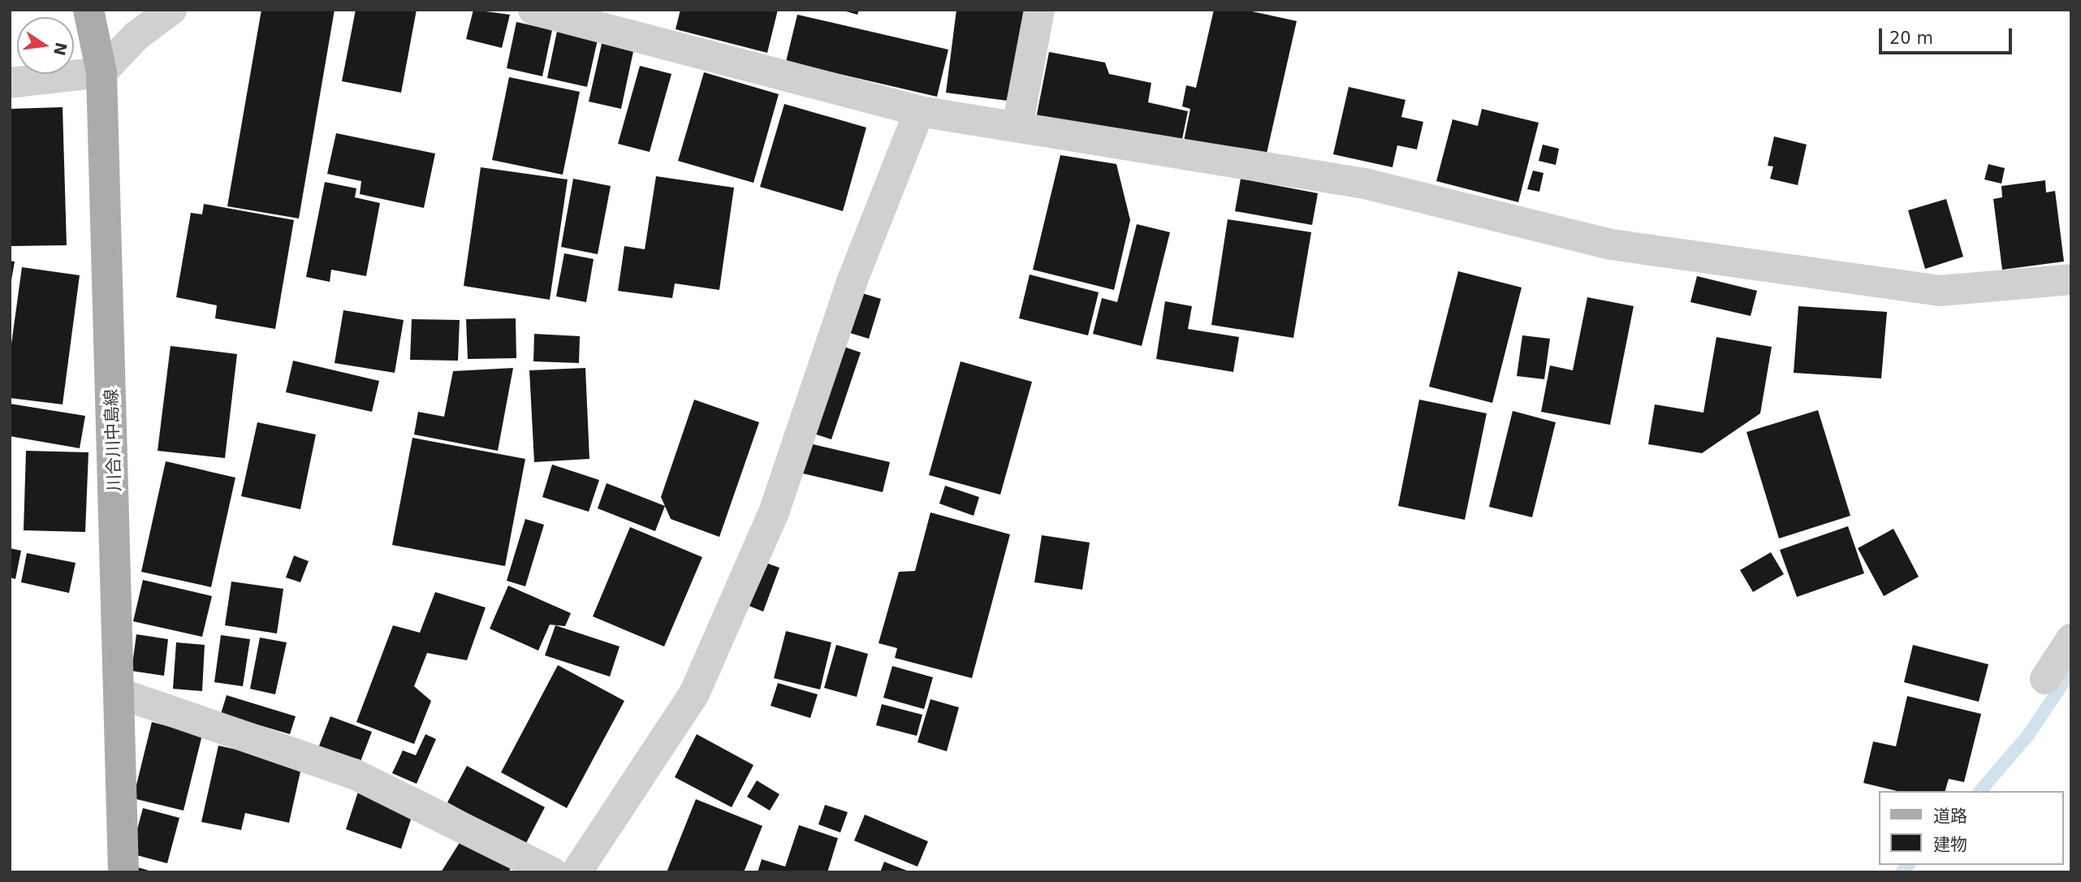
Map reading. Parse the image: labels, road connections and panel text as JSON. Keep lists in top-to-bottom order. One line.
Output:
{"streets":{"main road":["川合川中島線"]},"legend":["道路","建物"],"scale_bar":"20 m","north":"right"}
